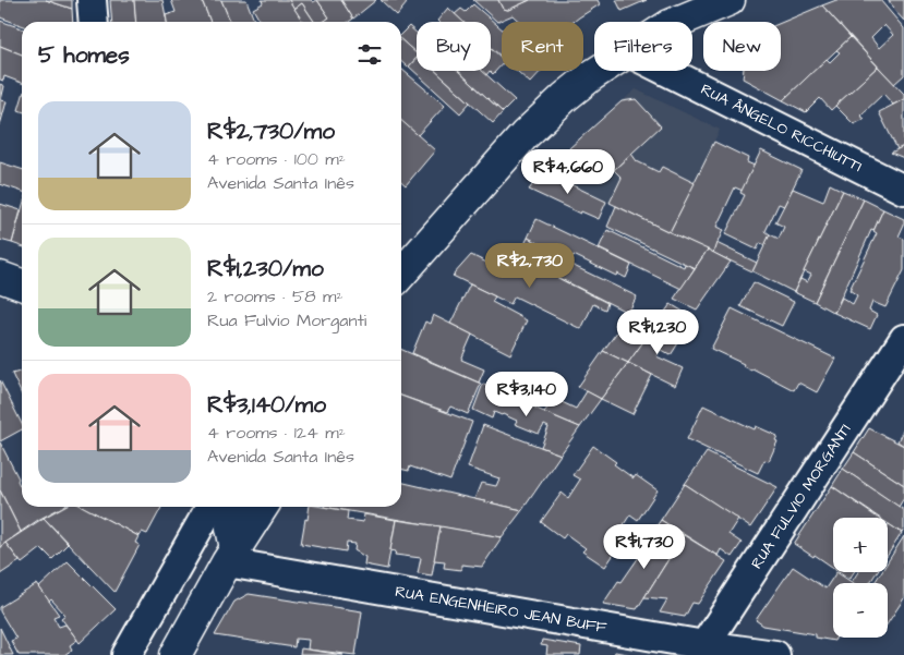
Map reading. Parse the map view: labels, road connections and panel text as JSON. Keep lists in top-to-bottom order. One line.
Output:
{"streets":{"street":["RUA ÂNGELO RICCHIUTTI","RUA FULVIO MORGANTI","RUA ENGENHEIRO JEAN BUFF"]},"crossings":[["RUA FULVIO MORGANTI","RUA ENGENHEIRO JEAN BUFF"]],"page":{"chip":["Buy","Rent","Filters","New"],"heading":"5 homes","list":[{"name":"R$2,730/mo","note":"4 rooms · 100 m² · Avenida Santa Inês"},{"name":"R$1,230/mo","note":"2 rooms · 58 m² · Rua Fulvio Morganti"},{"name":"R$3,140/mo","note":"4 rooms · 124 m² · Avenida Santa Inês"}],"price":["R$4,660","R$2,730","R$1,230","R$3,140","R$1,730"],"map_buttons":["+","−"]}}
